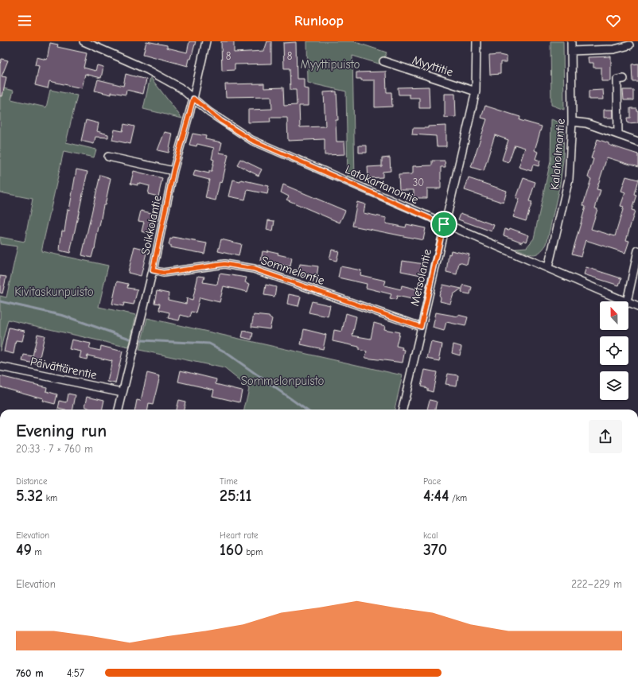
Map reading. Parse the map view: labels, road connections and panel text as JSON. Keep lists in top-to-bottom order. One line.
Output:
{"streets":{"street":["Myyttitie","Kalaholmantie","Latokartanontie","Soikkolantie","Sommelontie","Metsolantie","Päivättärentie"]},"crossings":[["Myyttitie","Metsolantie"],["Kalaholmantie","Latokartanontie"],["Latokartanontie","Soikkolantie"],["Latokartanontie","Metsolantie"],["Soikkolantie","Sommelontie"],["Soikkolantie","Päivättärentie"],["Sommelontie","Metsolantie"]],"parks":["Myyttipuisto","Kivitaskunpuisto","Sommelonpuisto"],"house_numbers":["8","8","30"],"north":"top","page":{"header":"Runloop","heading":["Evening run","20:33 · 7 × 760 m"],"stats":[["Distance","5.32 km"],["Time","25:11"],["Pace","4:44 /km"],["Elevation","49 m"],["Heart rate","160 bpm"],["kcal","370"]],"chart":["Elevation","222–229 m"],"list":[{"name":"760 m","note":"4:57"}]}}
